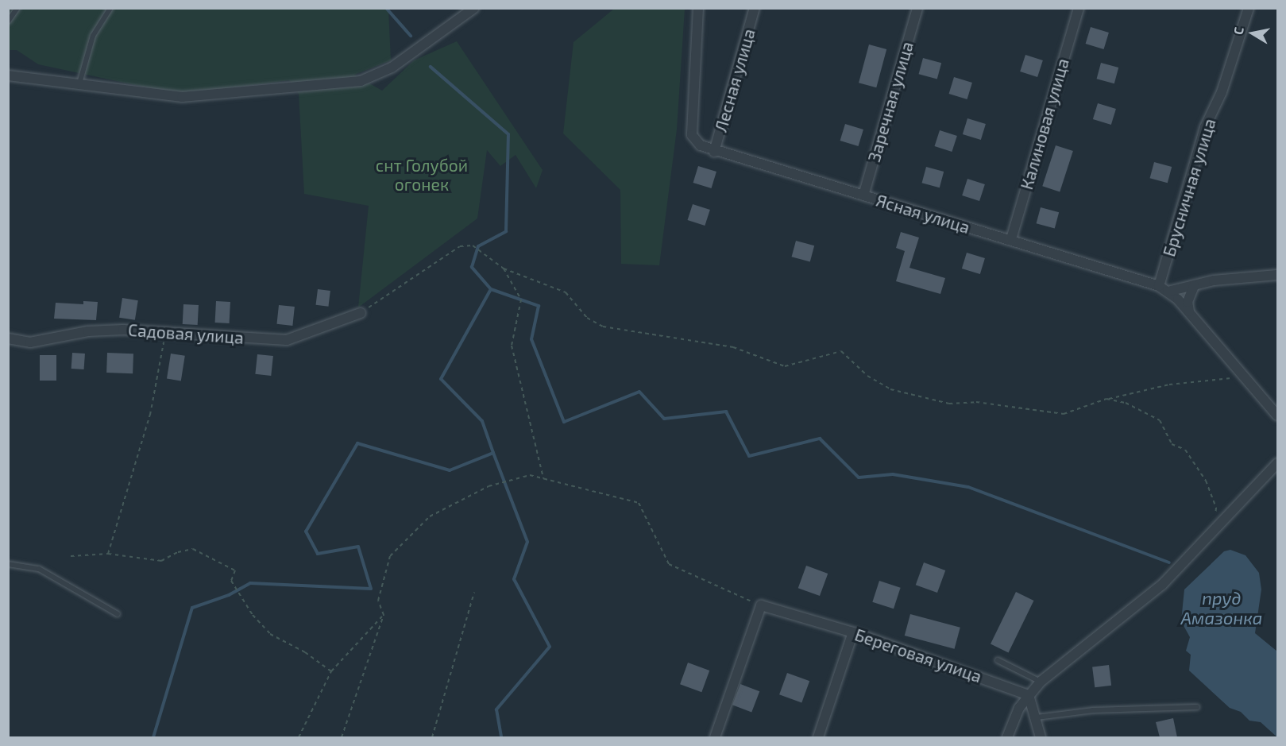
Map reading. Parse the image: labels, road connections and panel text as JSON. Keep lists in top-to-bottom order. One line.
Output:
{"streets":{"street":["Лесная улица","Заречная улица","Калиновая улица","Брусничная улица","Ясная улица","Садовая улица","Береговая улица"]},"crossings":[["Лесная улица","Ясная улица"],["Заречная улица","Ясная улица"],["Калиновая улица","Ясная улица"],["Брусничная улица","Ясная улица"]],"water":["пруд Амазонка"],"parks":["снт Голубой огонек"],"north":"left"}
